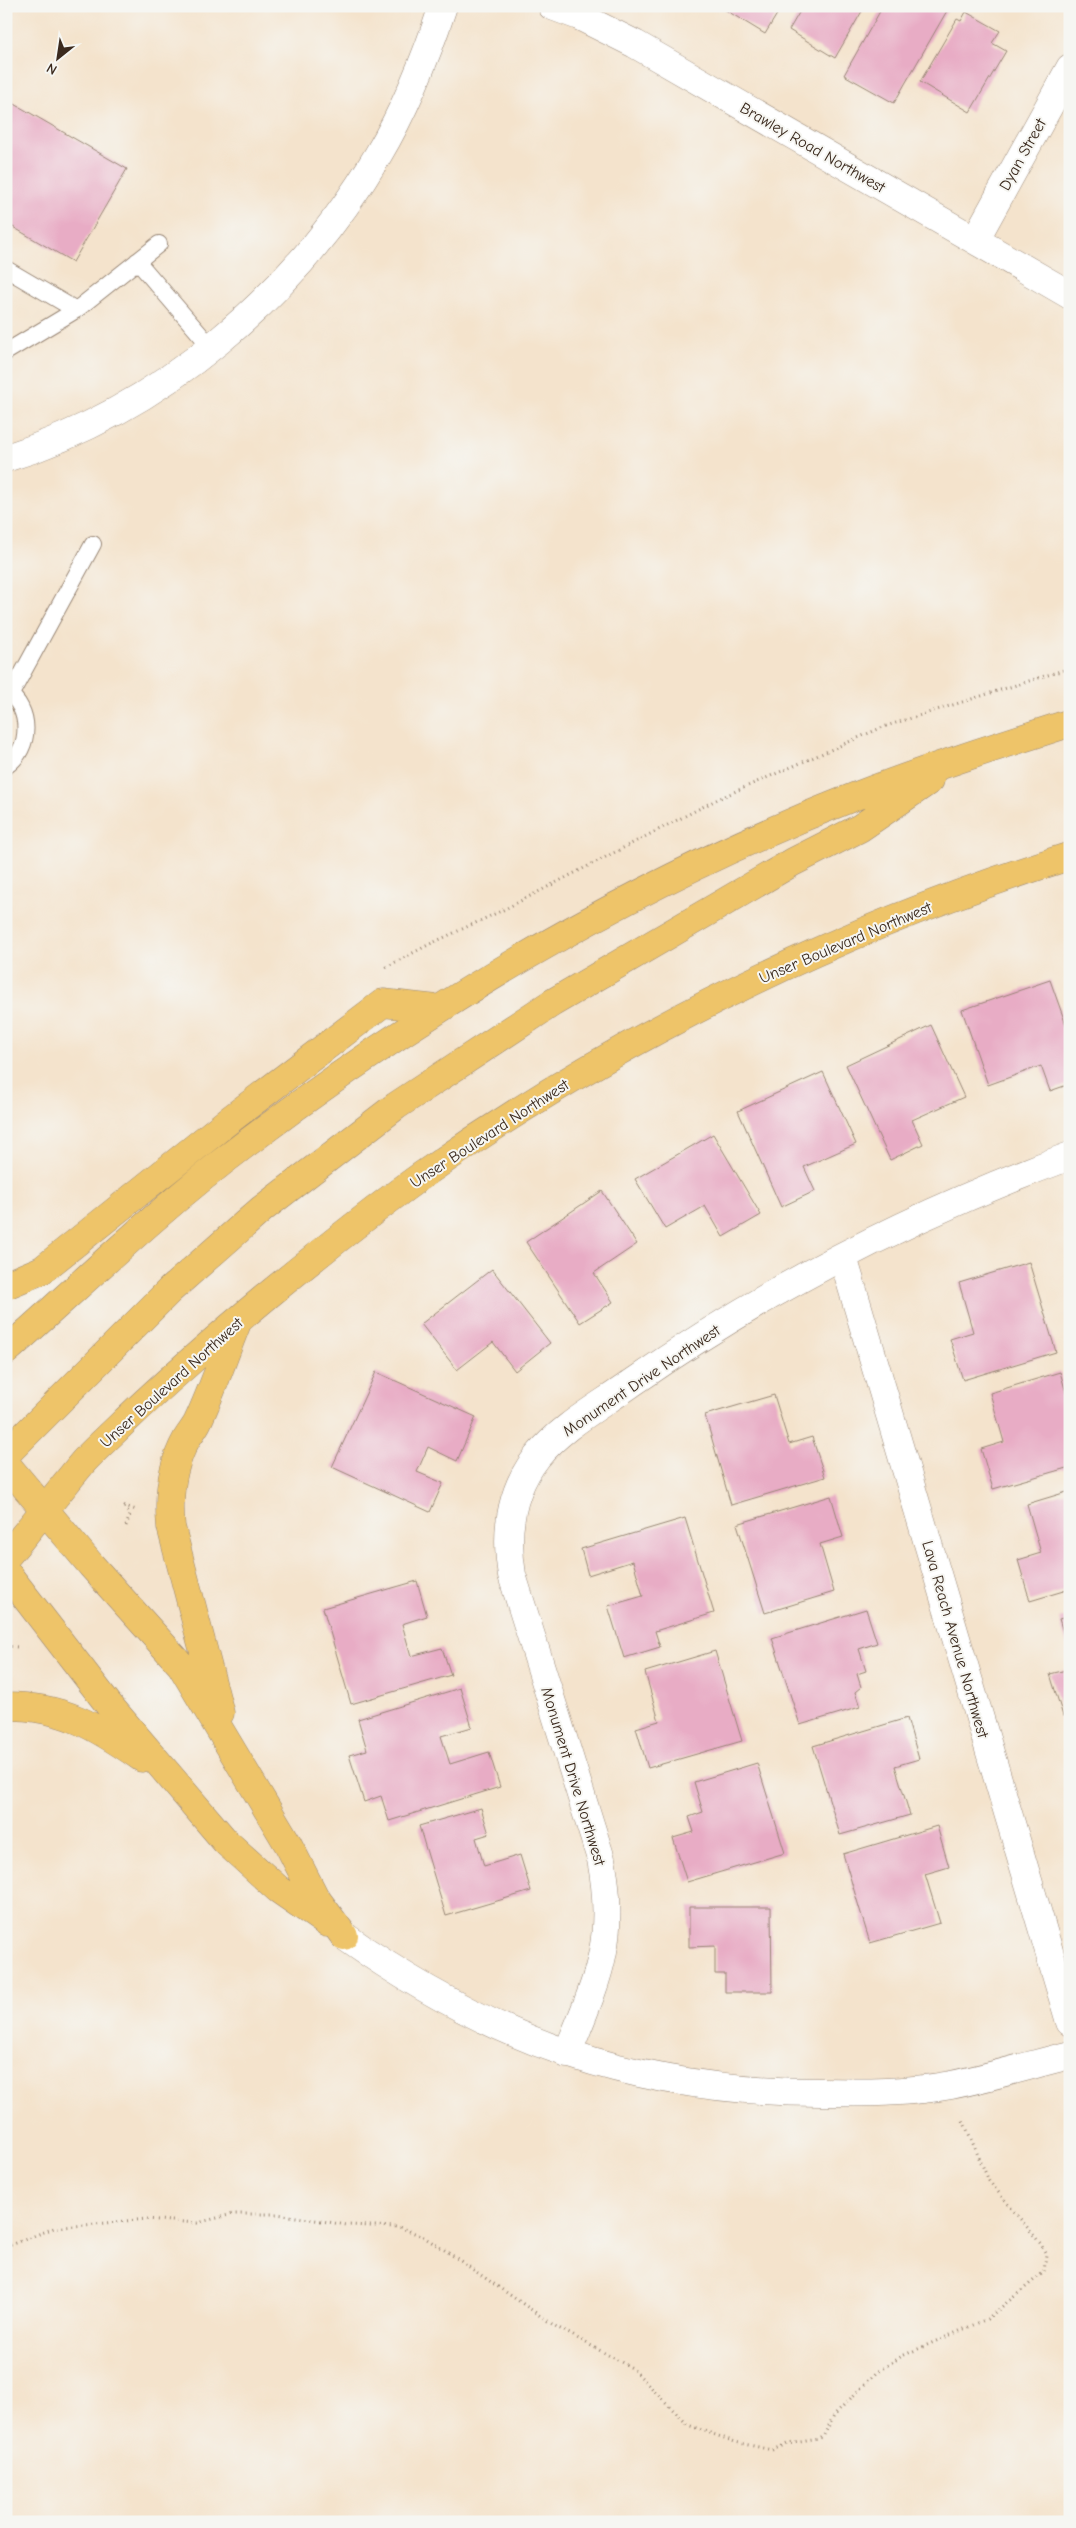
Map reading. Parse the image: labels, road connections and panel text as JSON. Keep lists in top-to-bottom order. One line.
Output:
{"streets":{"main road":["Unser Boulevard Northwest"],"street":["Brawley Road Northwest","Dyan Street","Monument Drive Northwest","Lava Reach Avenue Northwest"]},"crossings":[["Brawley Road Northwest","Dyan Street"],["Monument Drive Northwest","Lava Reach Avenue Northwest"]],"north":"bottom left"}
